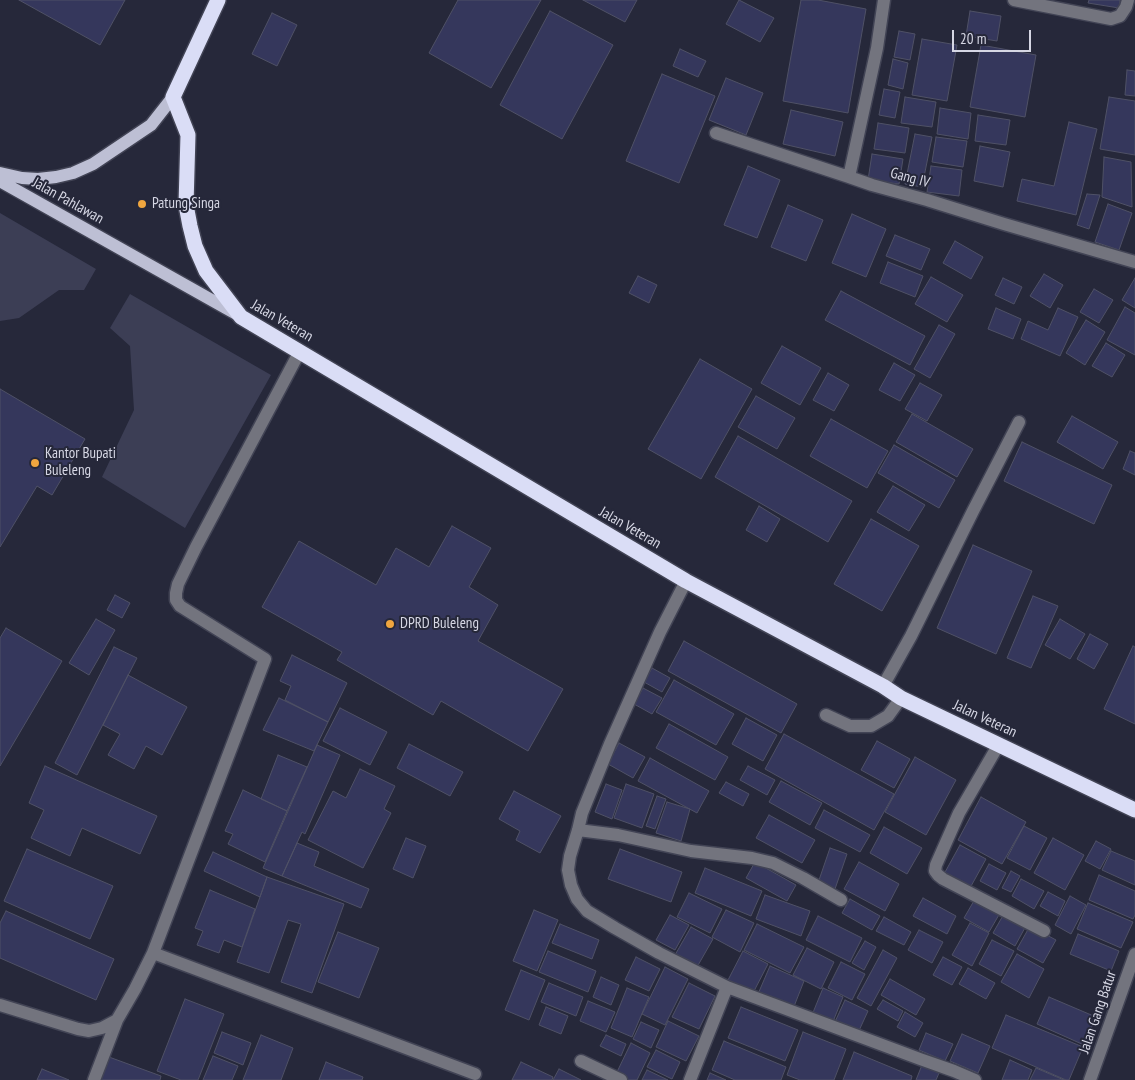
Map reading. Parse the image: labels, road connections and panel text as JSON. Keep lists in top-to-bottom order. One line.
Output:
{"streets":{"highway":["Jalan Veteran"],"main road":["Jalan Pahlawan"],"street":["Gang IV","Jalan Gang Batur"]},"crossings":[["Jalan Pahlawan","Jalan Veteran"]],"places":["Patung Singa","Kantor Bupati Buleleng","DPRD Buleleng"],"scale_bar":"20 m"}
